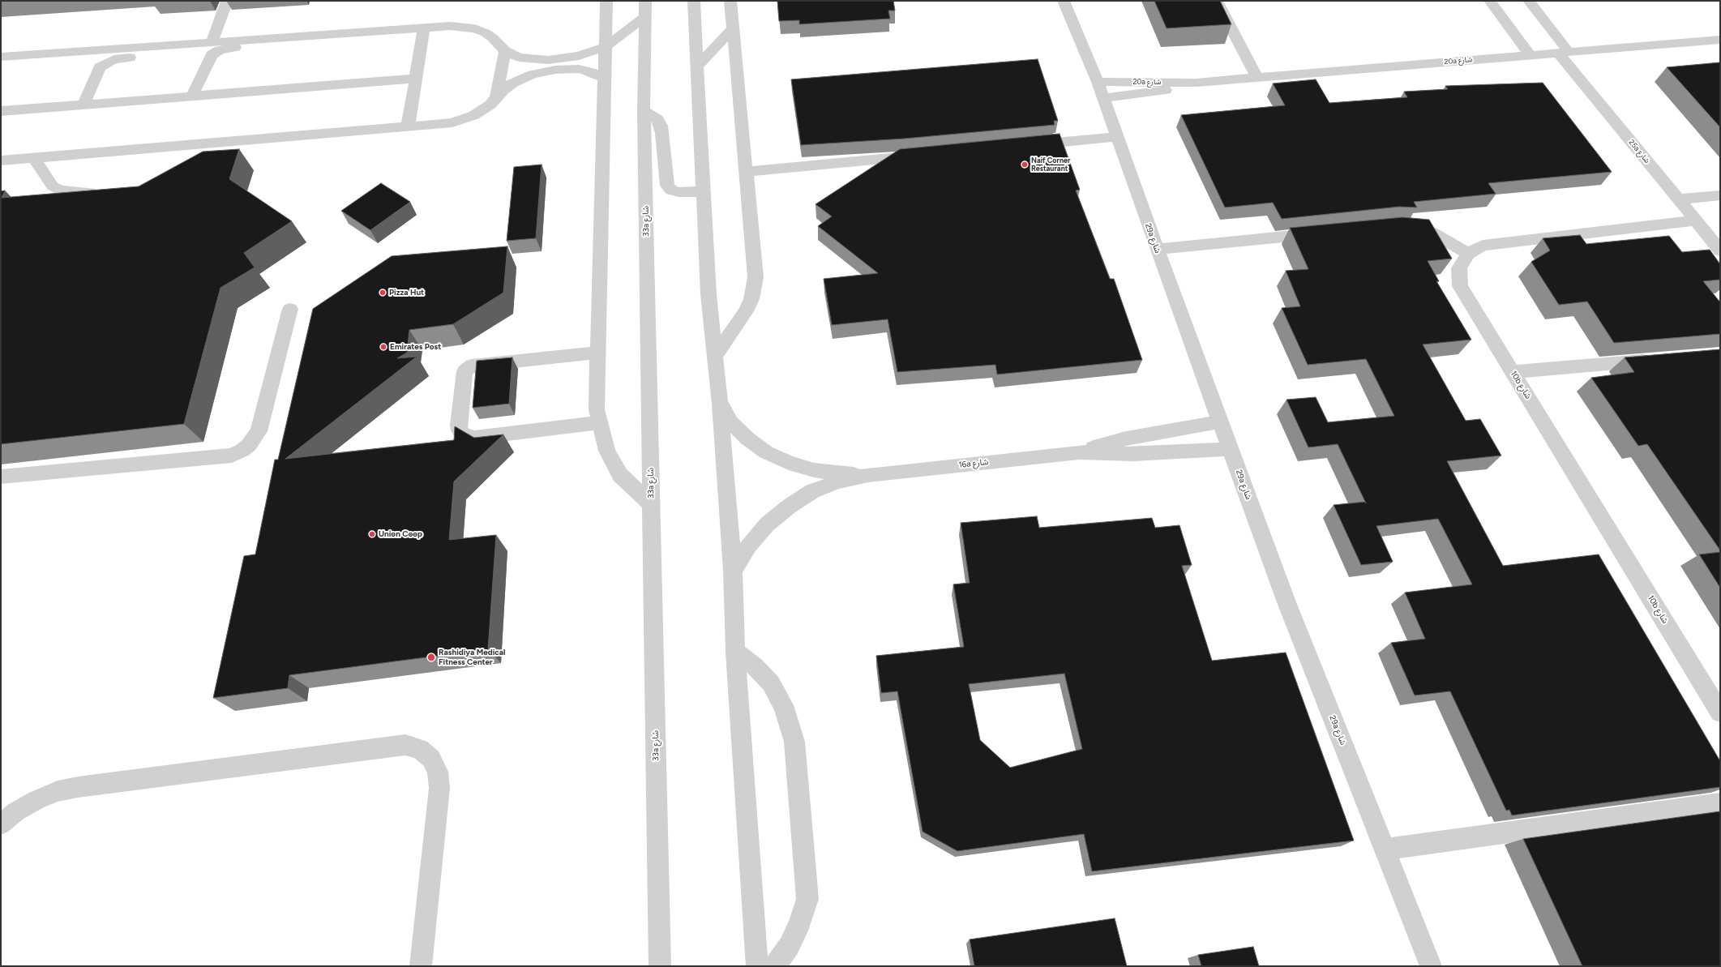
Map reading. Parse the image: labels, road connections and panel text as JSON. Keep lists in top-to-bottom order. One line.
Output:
{"streets":{"street":["20a شارع","25a شارع","33a شارع","29a شارع","10b شارع","16a شارع"]},"crossings":[["20a شارع","25a شارع"],["20a شارع","29a شارع"],["25a شارع","10b شارع"],["29a شارع","16a شارع"]],"places":["Naif Corner Restaurant","Pizza Hut","Emirates Post","Union Coop","Rashidiya Medical Fitness Center"]}
